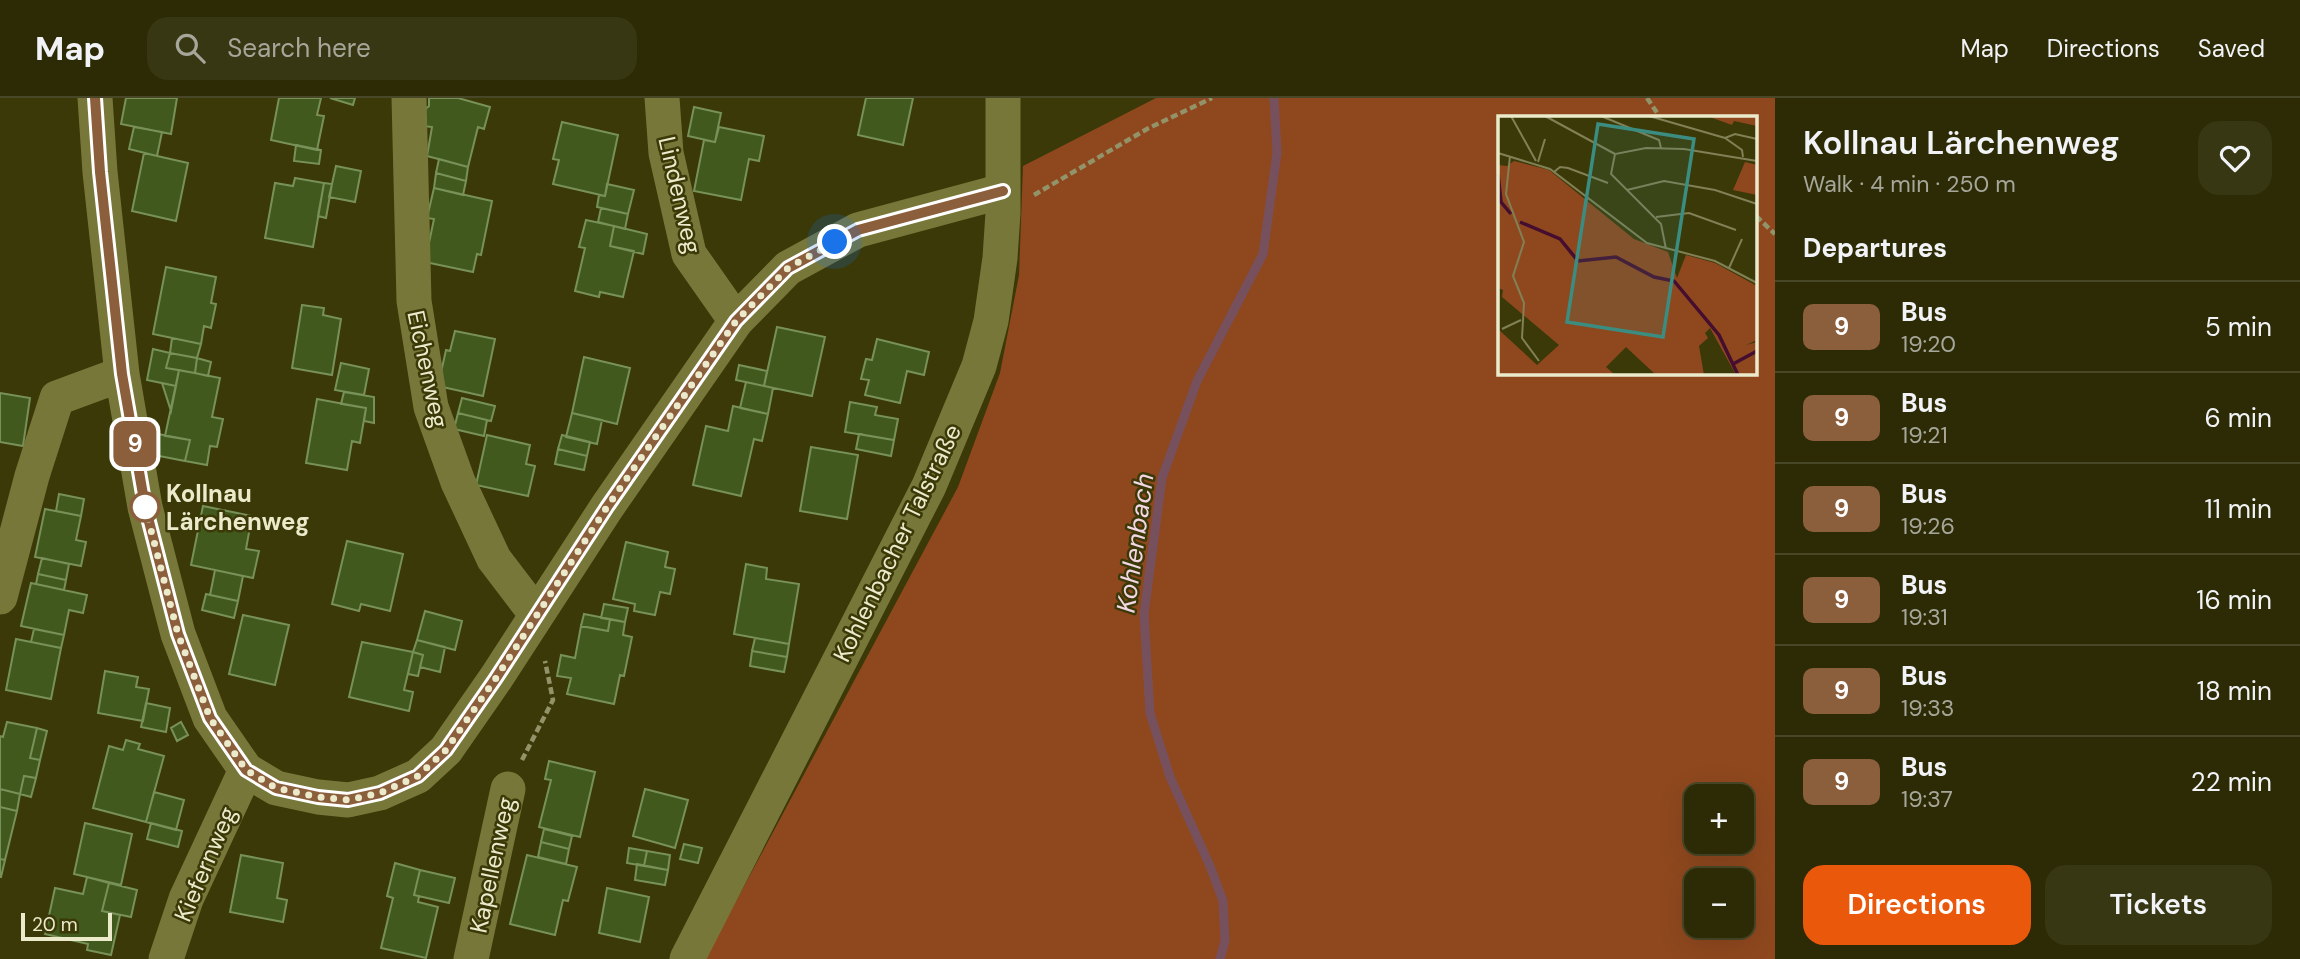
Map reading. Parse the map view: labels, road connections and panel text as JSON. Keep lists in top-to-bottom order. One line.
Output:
{"streets":{"street":["Lindenweg","Eichenweg","Kohlenbacher Talstraße","Kiefernweg","Kapellenweg"]},"crossings":[["Eichenweg","Kapellenweg"]],"water":["Kohlenbach"],"places":["Kollnau Lärchenweg"],"lines":["bus line 9"],"scale_bar":"20 m","page":{"header":"Map","search":"Search here","nav":["Map","Directions","Saved"],"on_map":"9","heading":[["Kollnau Lärchenweg","Walk · 4 min · 250 m"],"Departures"],"list":[{"mark":"9","name":"Bus","note":"19:20","value":"5 min"},{"mark":"9","name":"Bus","note":"19:21","value":"6 min"},{"mark":"9","name":"Bus","note":"19:26","value":"11 min"},{"mark":"9","name":"Bus","note":"19:31","value":"16 min"},{"mark":"9","name":"Bus","note":"19:33","value":"18 min"},{"mark":"9","name":"Bus","note":"19:37","value":"22 min"}],"map_buttons":["+","−"],"buttons":["Directions","Tickets"],"scale":"20 m"}}
